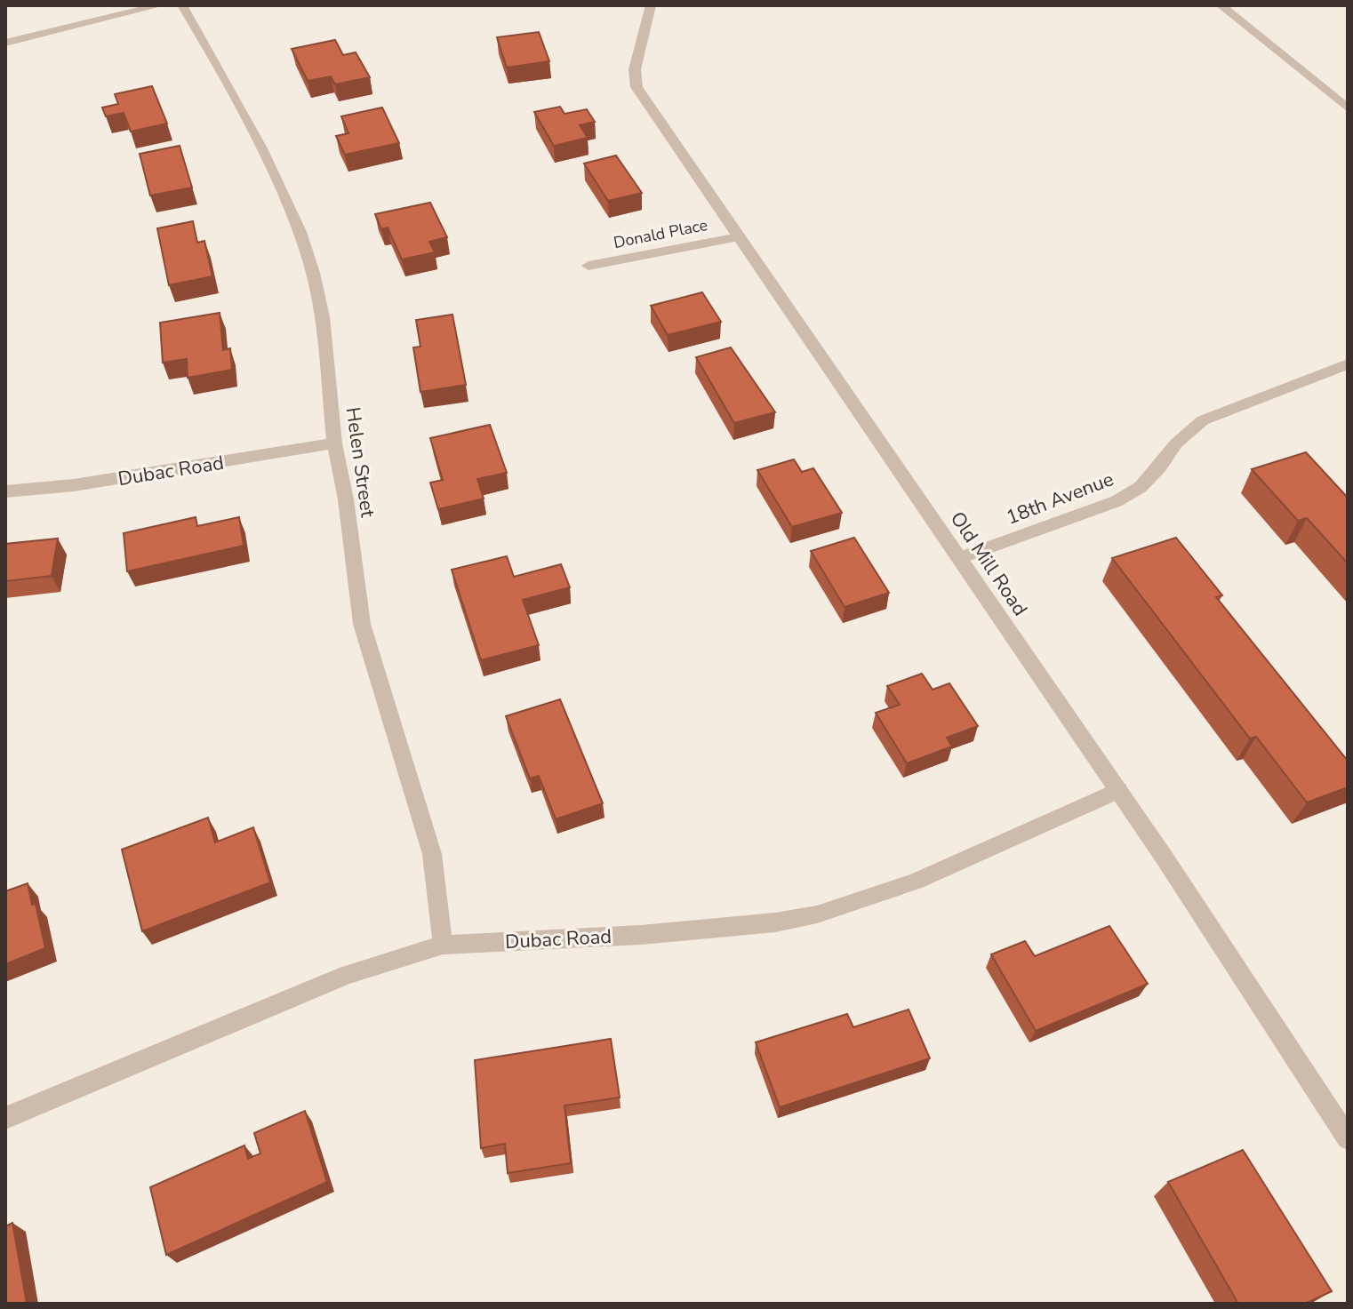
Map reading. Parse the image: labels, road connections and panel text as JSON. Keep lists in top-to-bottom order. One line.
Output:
{"streets":{"street":["Donald Place","Helen Street","Dubac Road","18th Avenue","Old Mill Road"]},"crossings":[["Donald Place","Old Mill Road"],["Helen Street","Dubac Road"],["Dubac Road","Old Mill Road"],["18th Avenue","Old Mill Road"]]}
